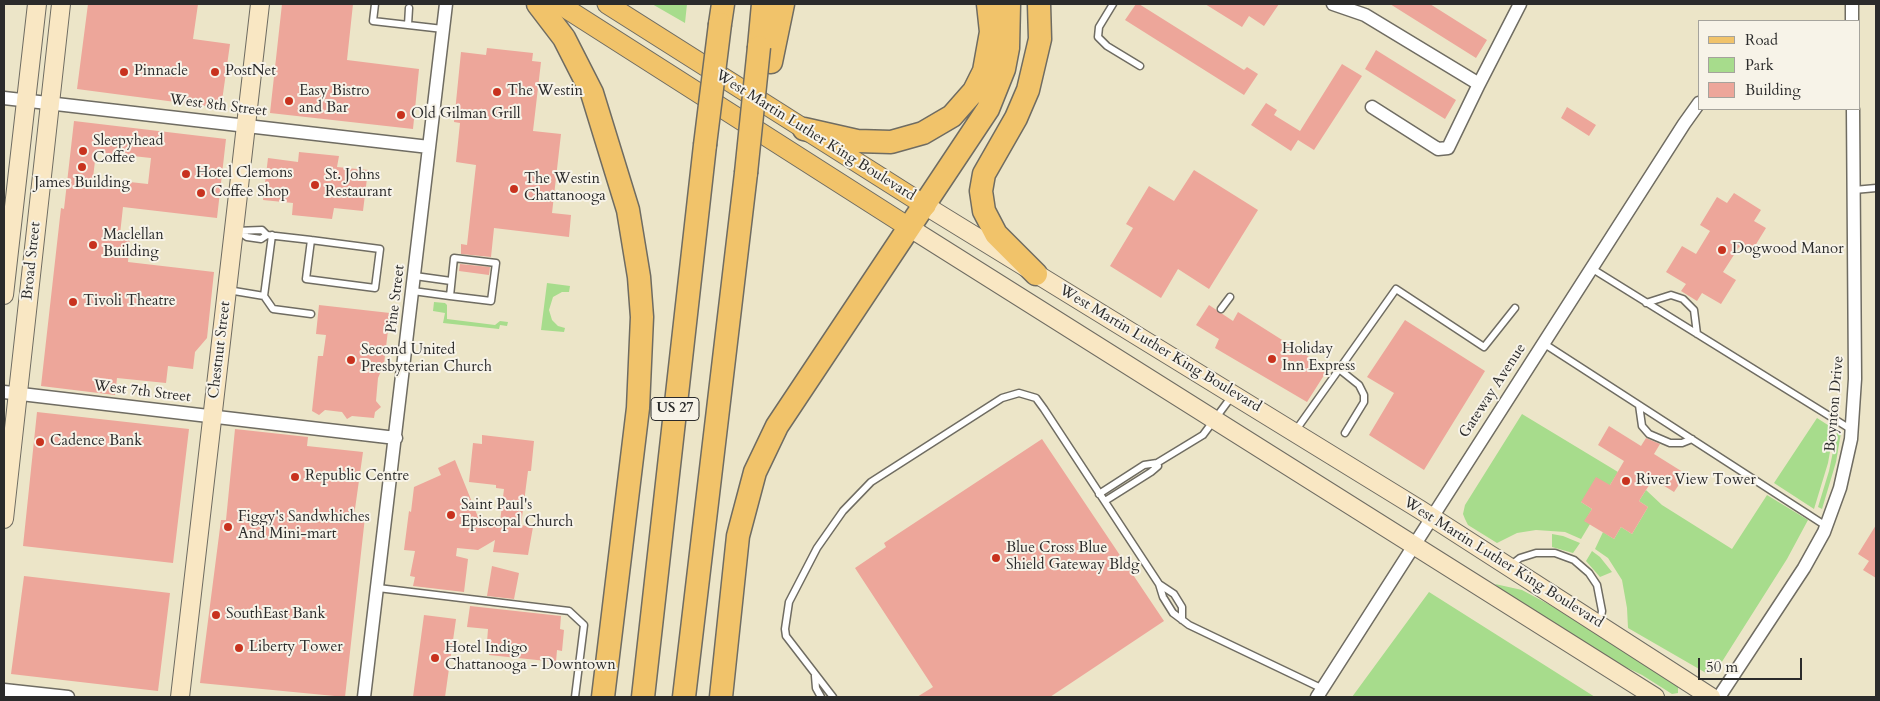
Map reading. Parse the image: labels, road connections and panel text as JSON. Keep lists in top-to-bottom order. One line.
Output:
{"streets":{"highway":["US 27"],"main road":["West Martin Luther King Boulevard","Broad Street","Chestnut Street"],"street":["West 8th Street","Pine Street","Gateway Avenue","West 7th Street","Boynton Drive"]},"crossings":[["West 8th Street","Broad Street"],["West 8th Street","Pine Street"],["West 8th Street","Chestnut Street"],["West Martin Luther King Boulevard","Gateway Avenue"],["Broad Street","West 7th Street"],["Pine Street","West 7th Street"],["Chestnut Street","West 7th Street"]],"places":["Pinnacle","PostNet","The Westin","Easy Bistro and Bar","Old Gilman Grill","Sleepyhead Coffee","James Building","Hotel Clemons","St. Johns Restaurant","The Westin Chattanooga","Coffee Shop","Maclellan Building","Dogwood Manor","Tivoli Theatre","Holiday Inn Express","Second United Presbyterian Church","Cadence Bank","Republic Centre","River View Tower","Saint Paul's Episcopal Church","Figgy's Sandwhiches And Mini-mart","Blue Cross Blue Shield Gateway Bldg","SouthEast Bank","Liberty Tower","Hotel Indigo Chattanooga - Downtown"],"legend":["Road","Park","Building"],"scale_bar":"50 m"}
